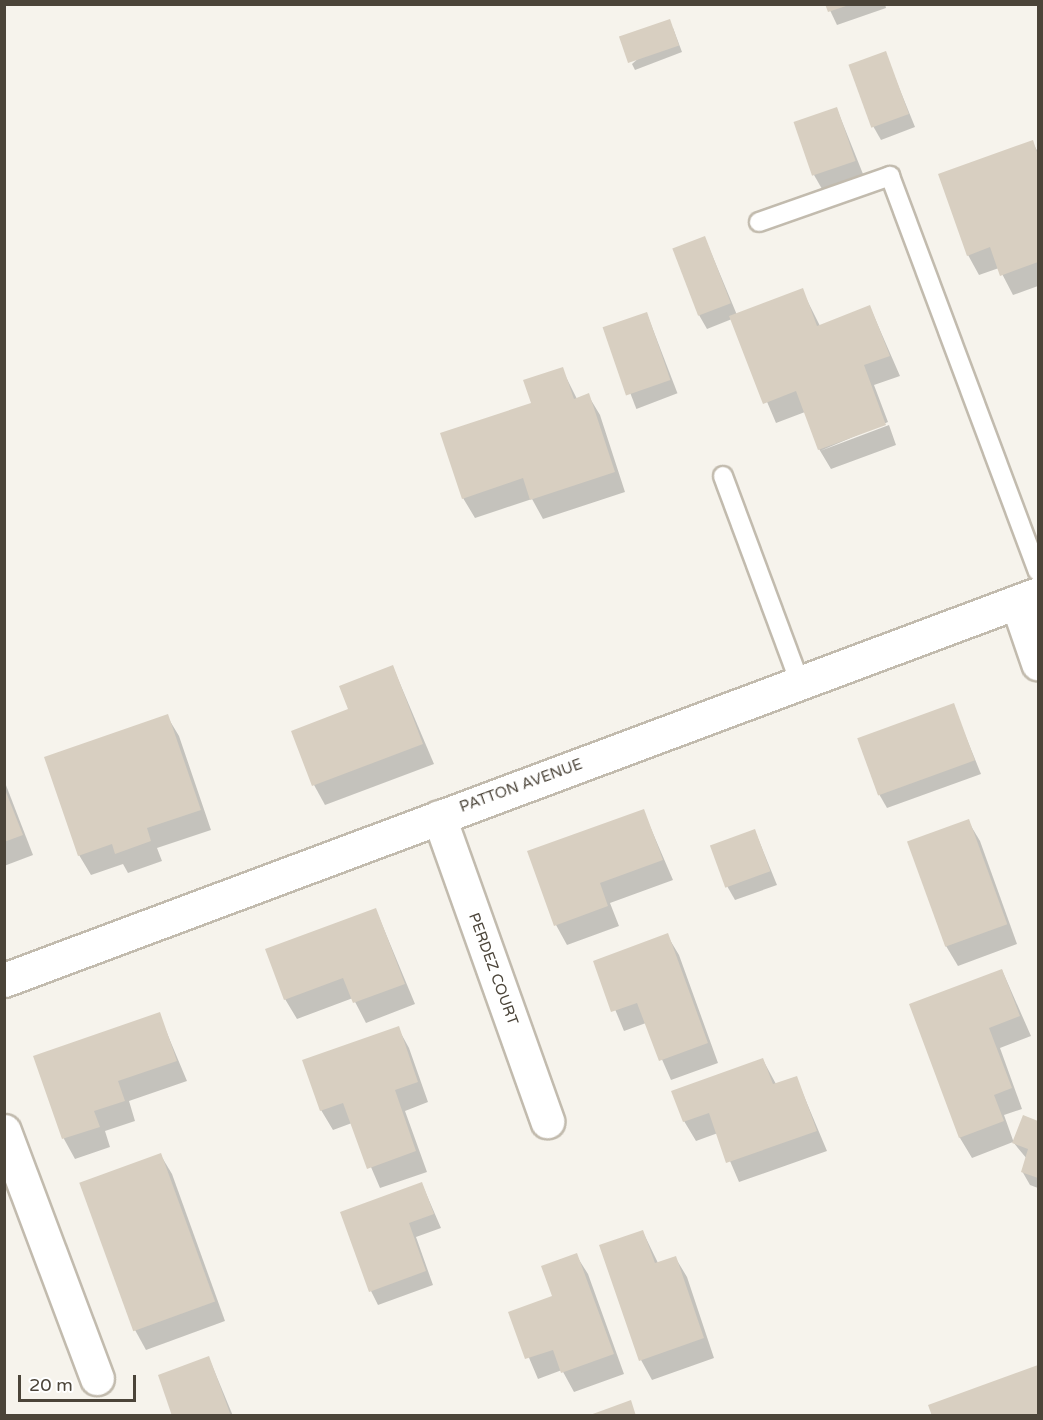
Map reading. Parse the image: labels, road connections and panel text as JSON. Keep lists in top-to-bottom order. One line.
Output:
{"streets":{"street":["PATTON AVENUE","PERDEZ COURT"]},"crossings":[["PATTON AVENUE","PERDEZ COURT"]],"scale_bar":"20 m"}
